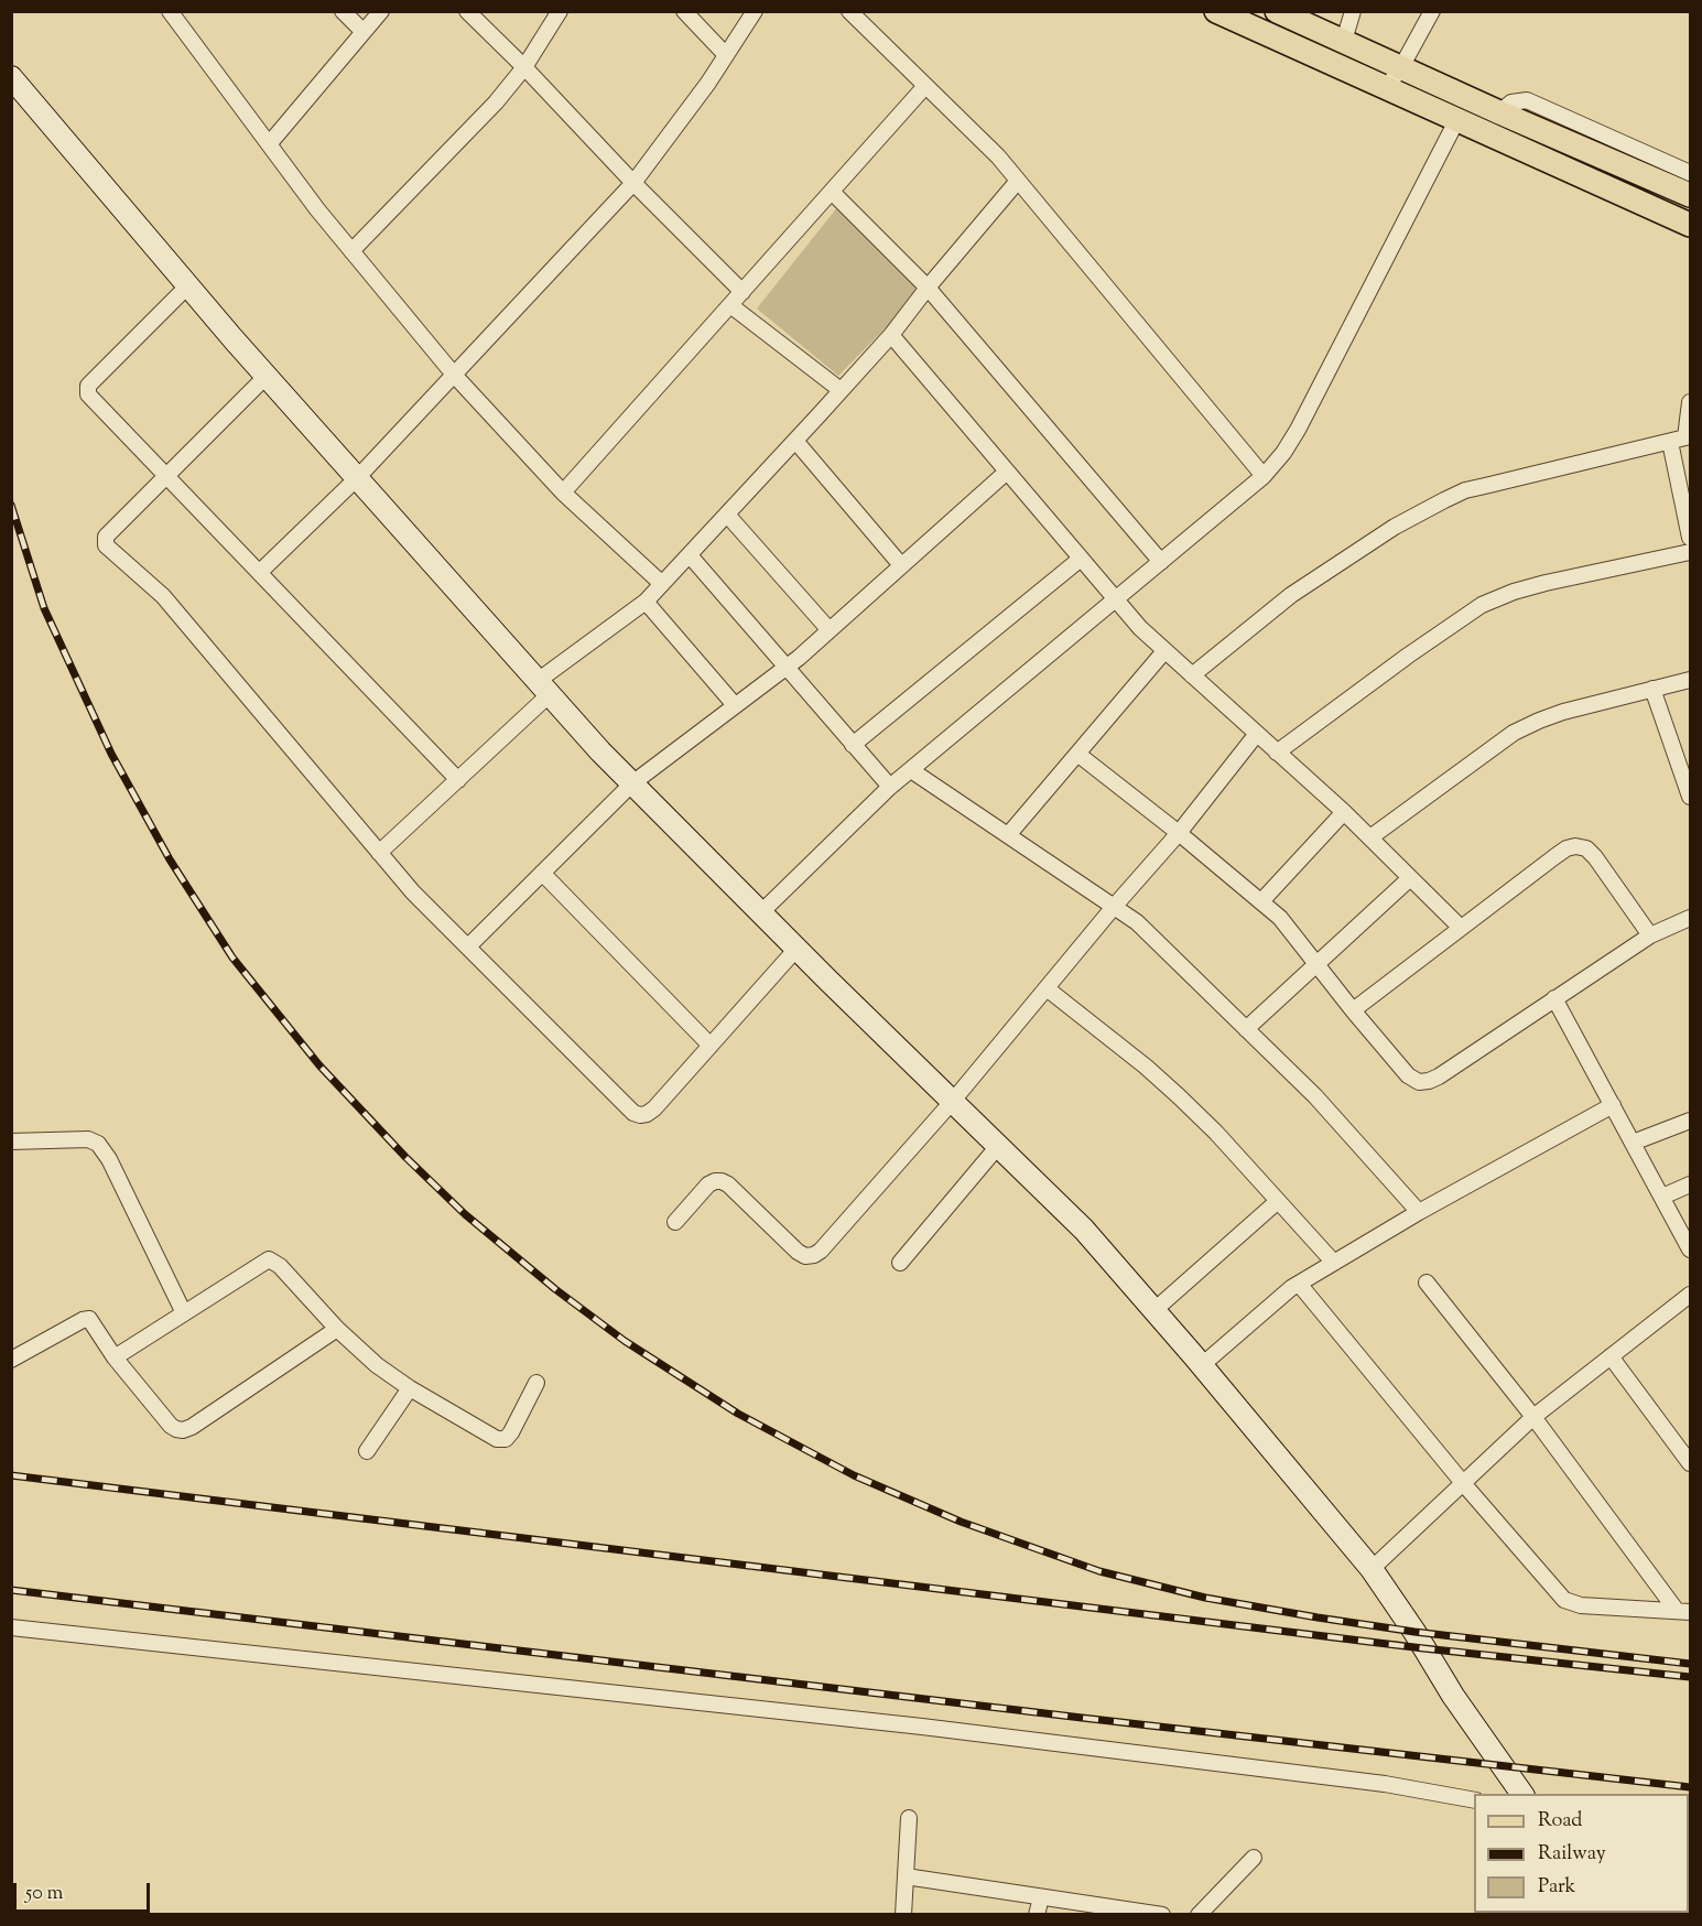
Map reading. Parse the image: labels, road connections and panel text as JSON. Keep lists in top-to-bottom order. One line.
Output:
{"legend":["Road","Railway","Park"],"scale_bar":"50 m"}
